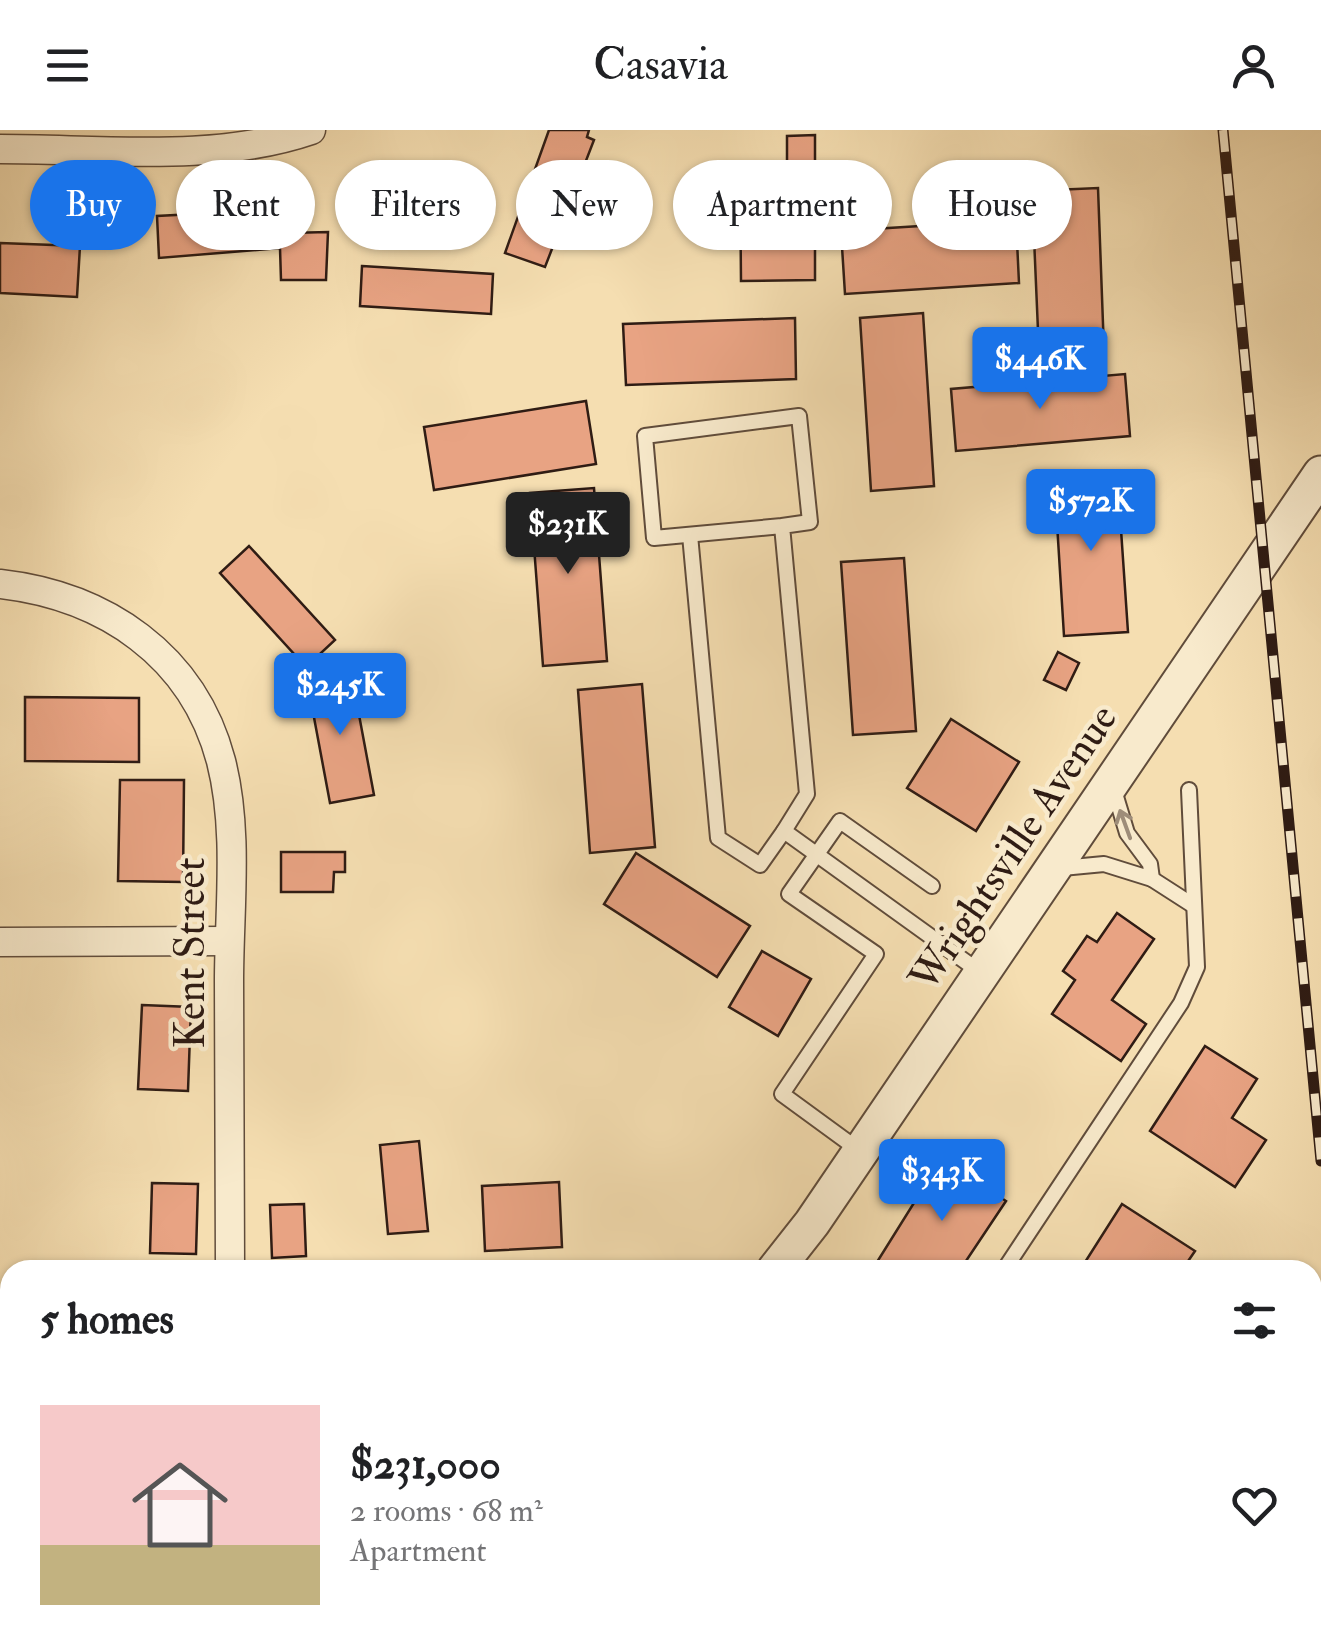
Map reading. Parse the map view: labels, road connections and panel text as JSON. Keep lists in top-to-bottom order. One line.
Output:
{"streets":{"street":["Wrightsville Avenue","Kent Street"]},"page":{"header":"Casavia","chip":["Buy","Rent","Filters","New","Apartment","House"],"price":["$446K","$572K","$231K","$245K","$343K"],"heading":"5 homes","list":[{"name":"$231,000","note":"2 rooms · 68 m² · Apartment"}]}}
